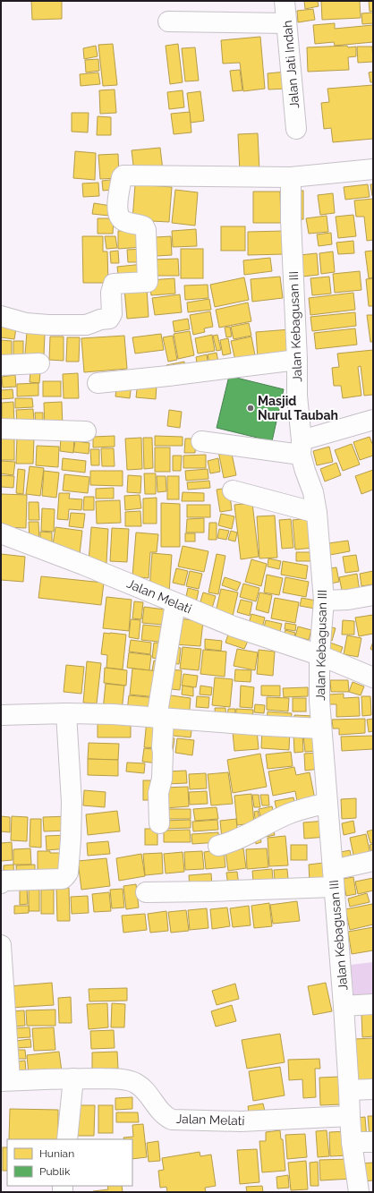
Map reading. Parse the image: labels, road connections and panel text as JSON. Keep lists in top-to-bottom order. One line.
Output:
{"streets":{"street":["Jalan Jati Indah","Jalan Kebagusan III","Jalan Melati"]},"crossings":[["Jalan Kebagusan III","Jalan Melati"]],"places":["Masjid Nurul Taubah"],"legend":["Hunian","Publik"]}
